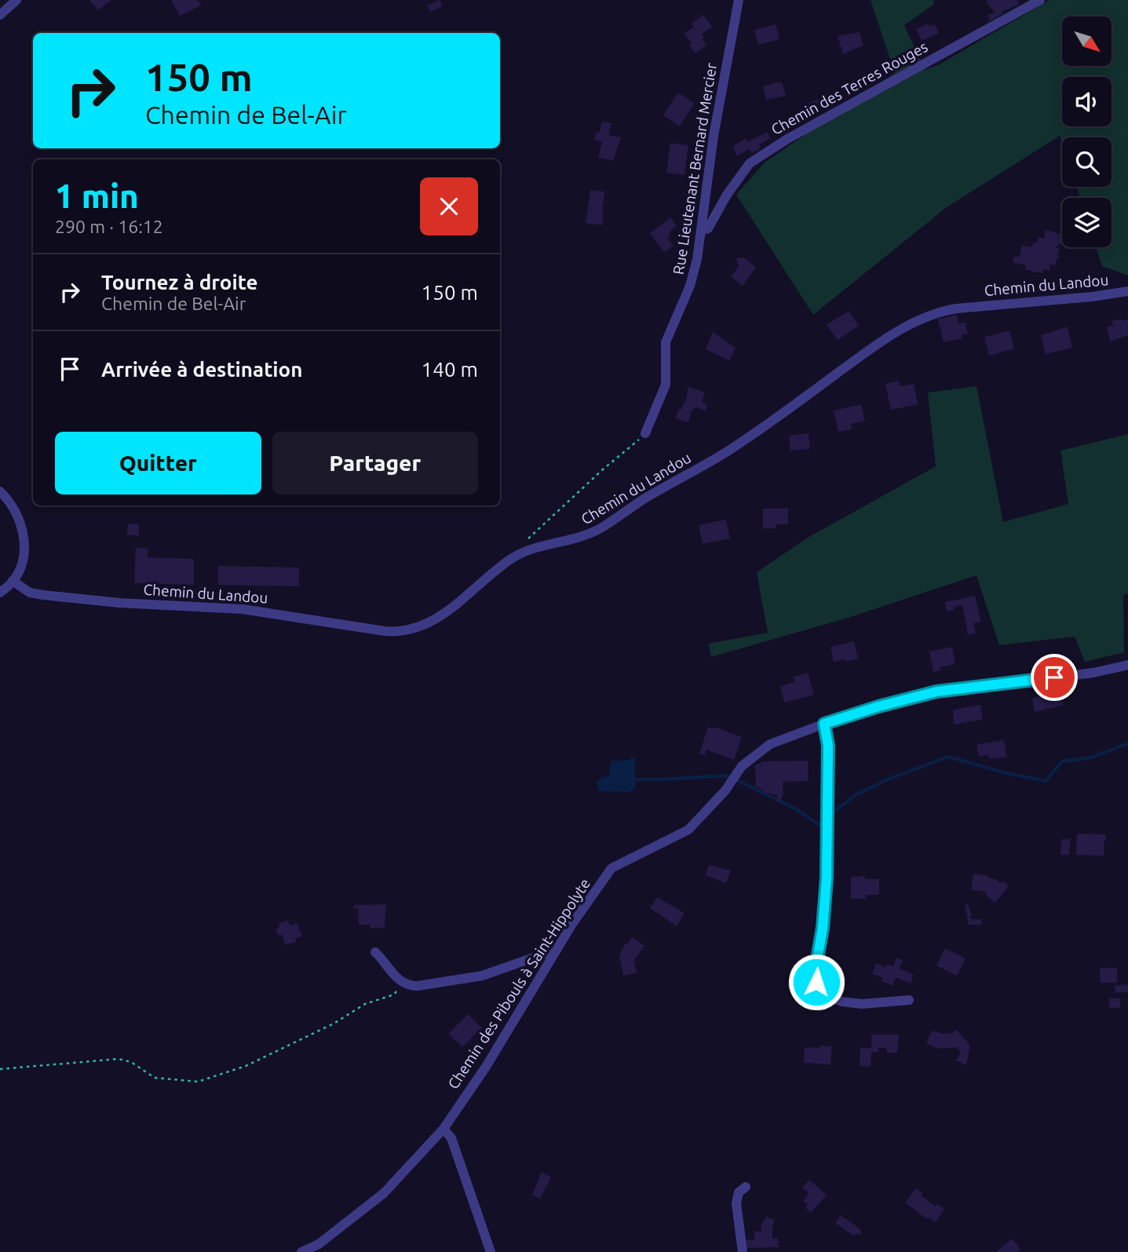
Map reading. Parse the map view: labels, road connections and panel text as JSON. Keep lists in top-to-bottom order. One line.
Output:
{"streets":{"street":["Chemin des Terres Rouges","Rue Lieutenant Bernard Mercier","Chemin du Landou","Chemin des Pibouls à Saint-Hippolyte"]},"crossings":[["Chemin des Terres Rouges","Rue Lieutenant Bernard Mercier"]],"north":"bottom right","page":{"turn":["150 m","Chemin de Bel-Air"],"heading":["1 min","290 m · 16:12"],"list":[{"name":"Tournez à droite","note":"Chemin de Bel-Air","value":"150 m"},{"name":"Arrivée à destination","value":"140 m"}],"buttons":["Quitter","Partager"]}}
